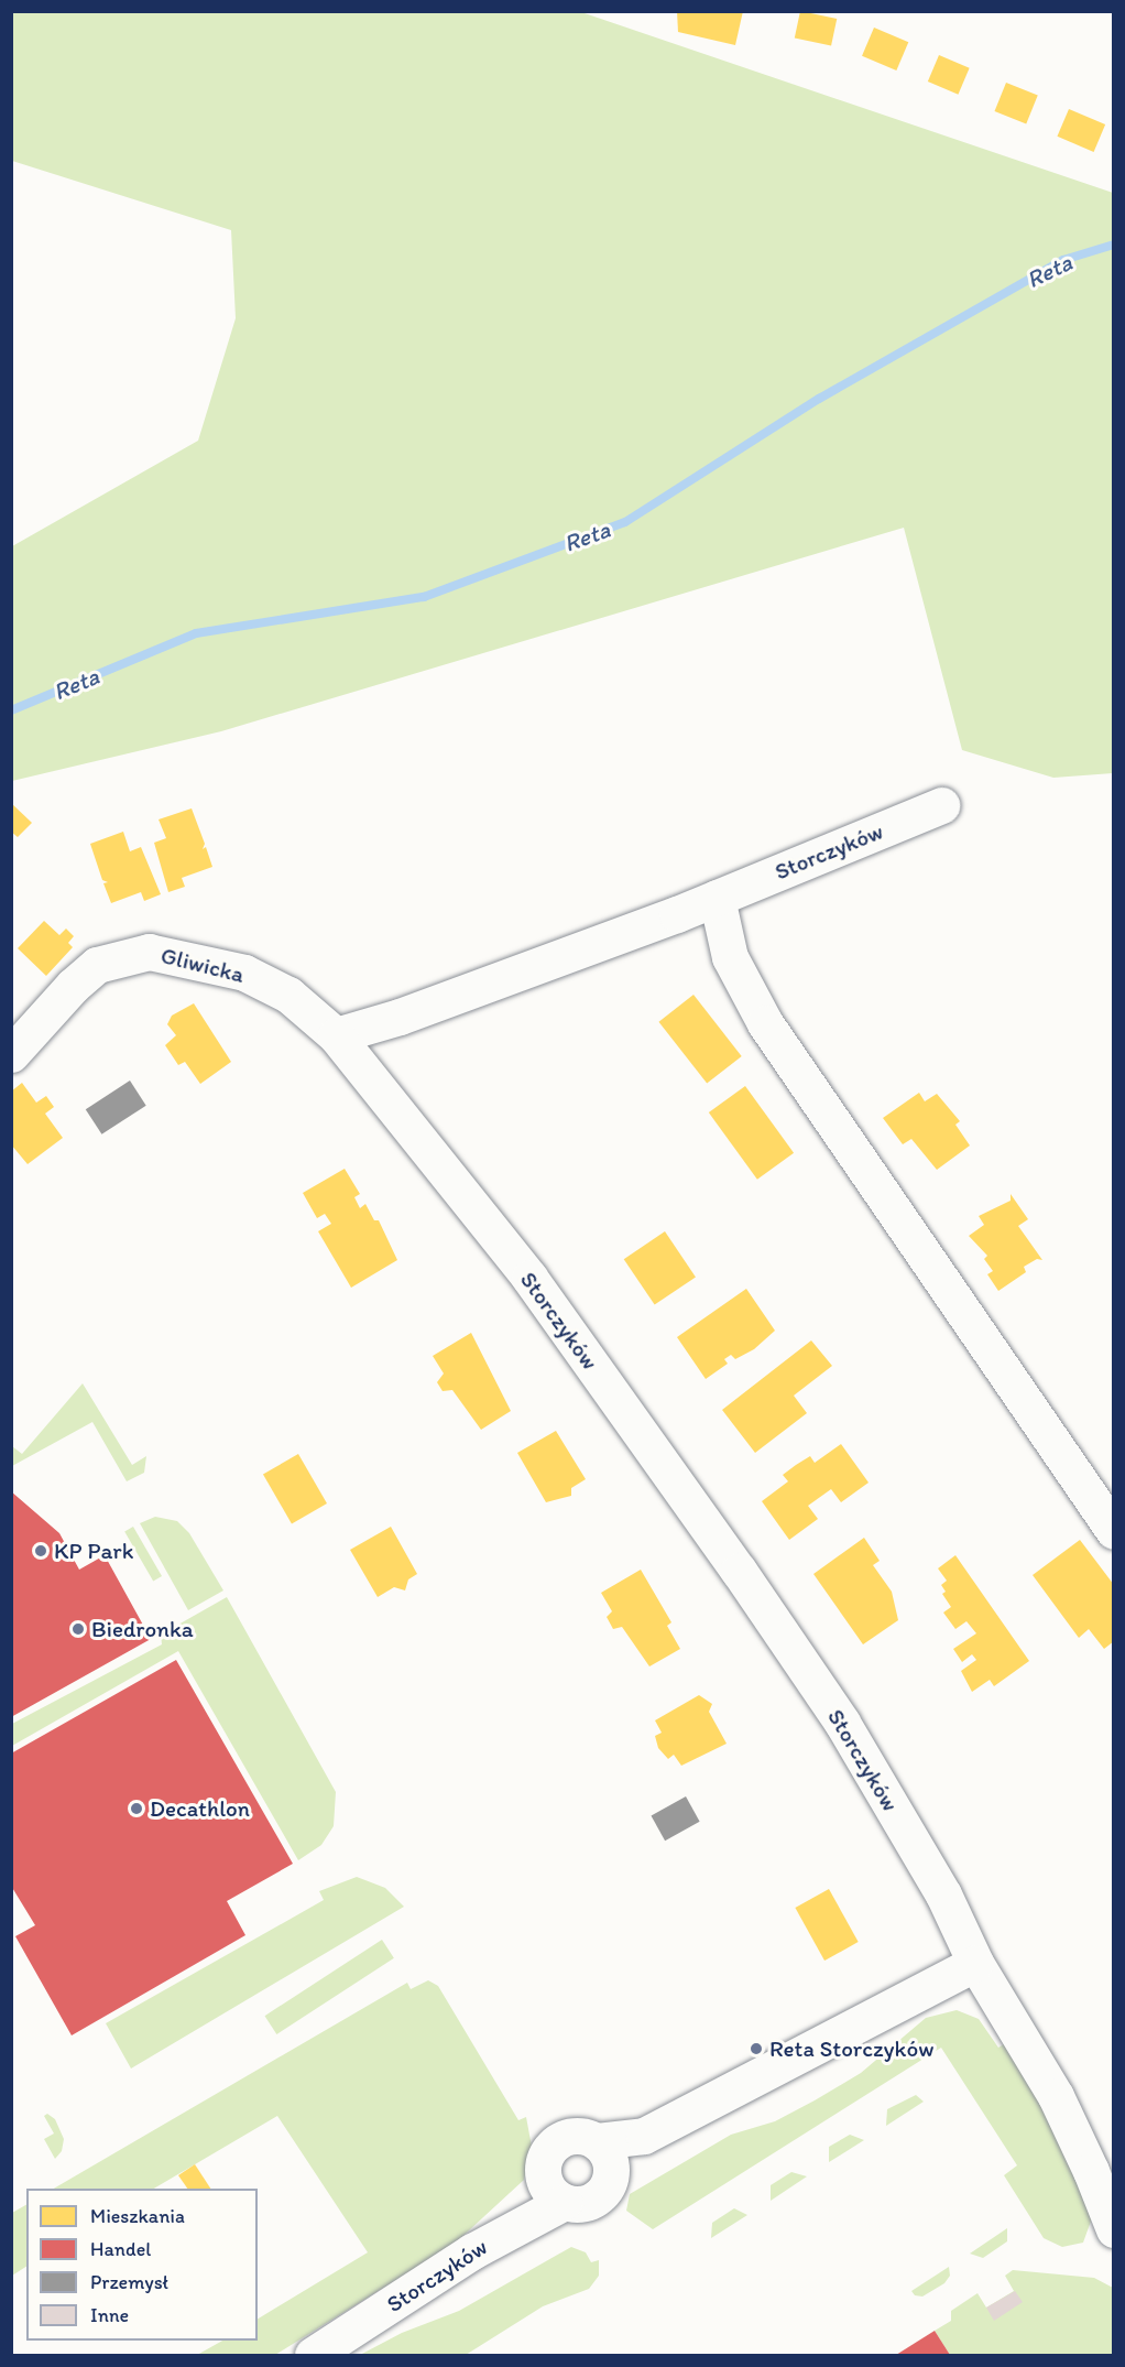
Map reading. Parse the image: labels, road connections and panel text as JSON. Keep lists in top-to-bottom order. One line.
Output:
{"streets":{"street":["Storczyków","Gliwicka"]},"crossings":[["Storczyków","Gliwicka"]],"water":["Reta"],"places":["KP Park","Biedronka","Decathlon","Reta Storczyków"],"legend":["Mieszkania","Handel","Przemysł","Inne"]}
